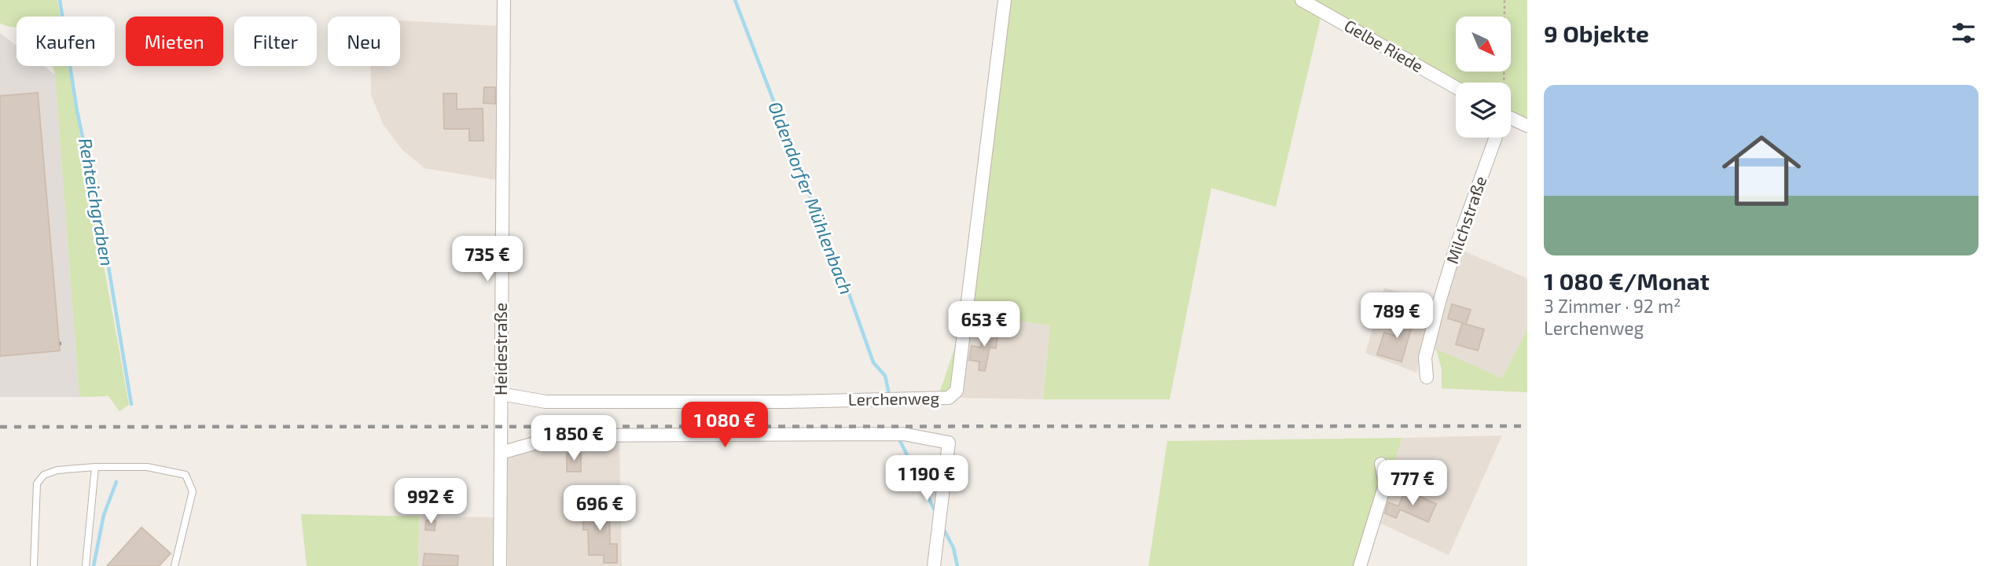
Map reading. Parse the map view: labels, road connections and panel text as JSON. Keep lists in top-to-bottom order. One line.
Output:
{"streets":{"street":["Gelbe Riede","Milchstraße","Heidestraße","Lerchenweg"]},"crossings":[["Heidestraße","Lerchenweg"]],"water":["Oldendorfer Mühlenbach","Rehteichgraben"],"north":"bottom right","page":{"heading":"9 Objekte","chip":["Kaufen","Mieten","Filter","Neu"],"list":[{"name":"1 080 €/Monat","note":"3 Zimmer · 92 m² · Lerchenweg"}],"price":["735 €","789 €","653 €","1 080 €","1 850 €","1 190 €","777 €","992 €","696 €"]}}
